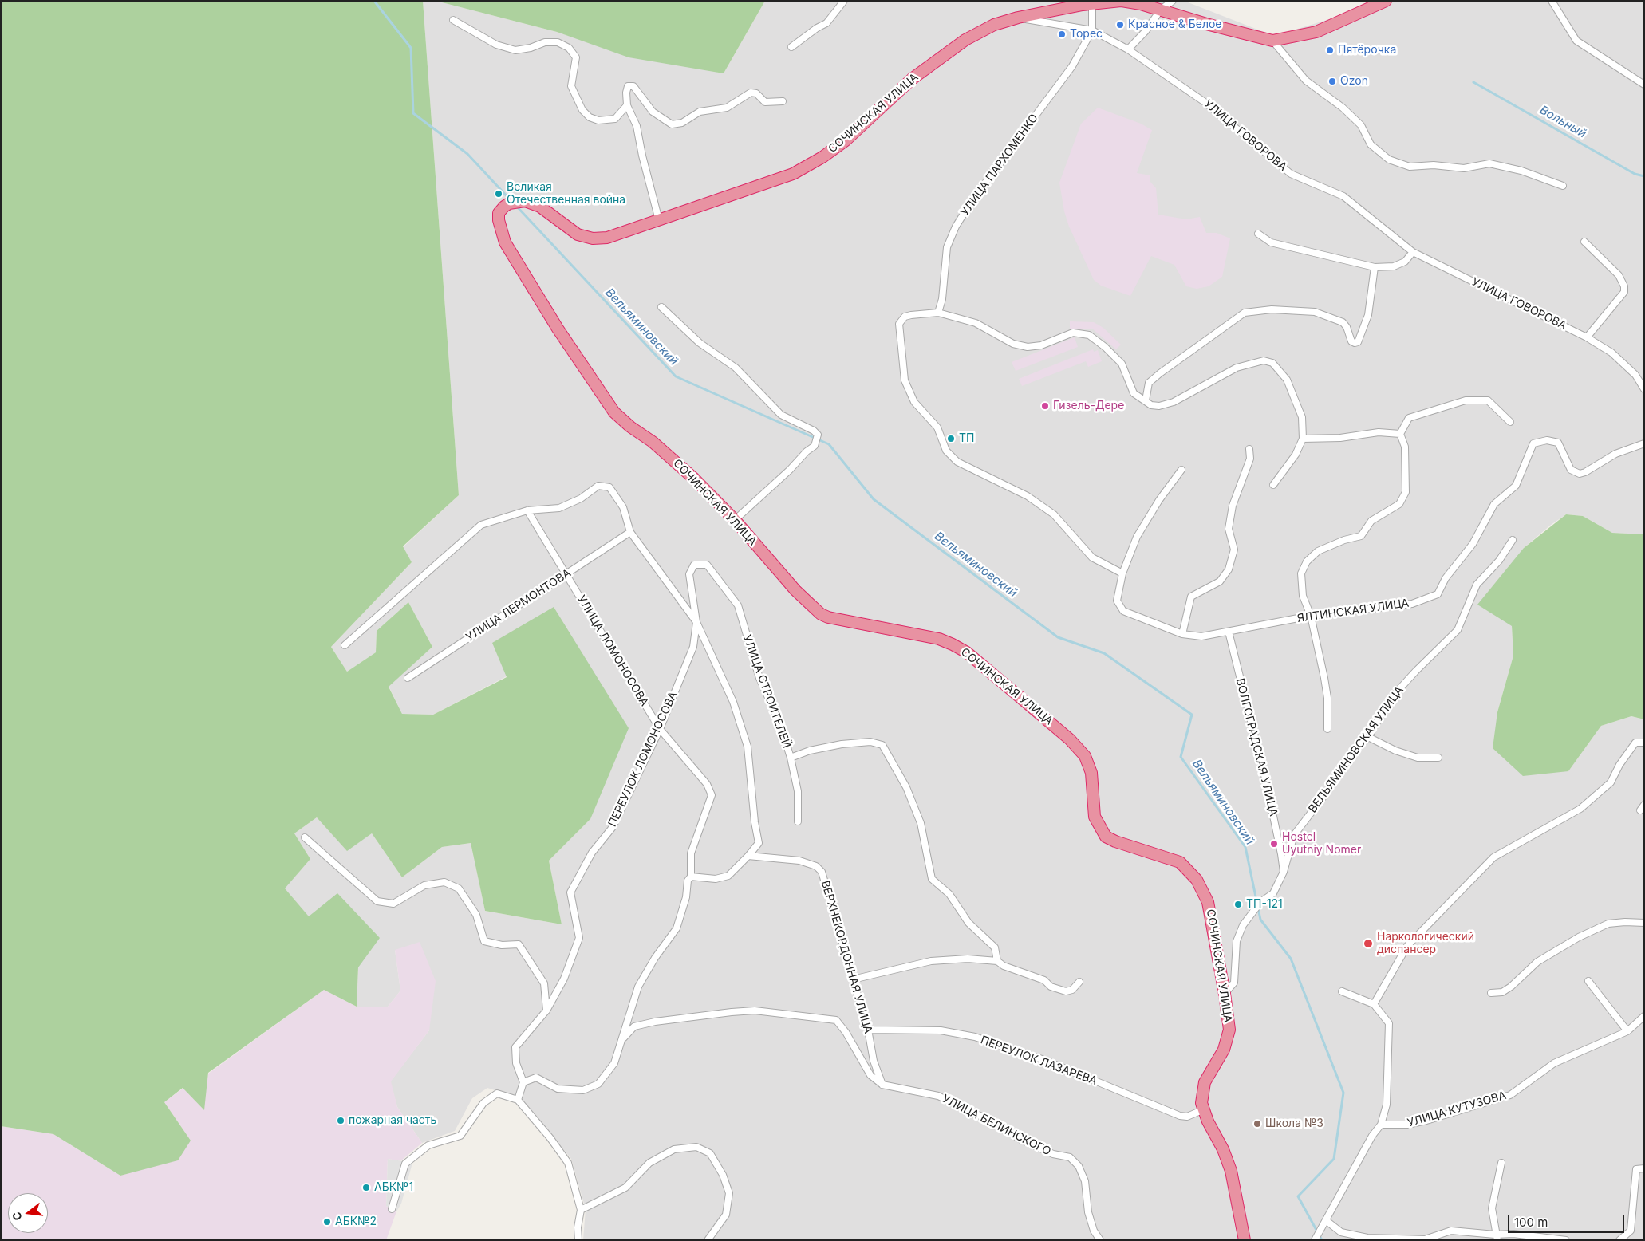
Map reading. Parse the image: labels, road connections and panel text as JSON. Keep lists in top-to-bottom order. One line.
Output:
{"streets":{"highway":["СОЧИНСКАЯ УЛИЦА"],"street":["УЛИЦА ГОВОРОВА","УЛИЦА ПАРХОМЕНКО","УЛИЦА ЛЕРМОНТОВА","ЯЛТИНСКАЯ УЛИЦА","УЛИЦА ЛОМОНОСОВА","УЛИЦА СТРОИТЕЛЕЙ","ВОЛГОГРАДСКАЯ УЛИЦА","ВЕЛЬЯМИНОВСКАЯ УЛИЦА","ПЕРЕУЛОК ЛОМОНОСОВА","ВЕРХНЕКОРДОННАЯ УЛИЦА","ПЕРЕУЛОК ЛАЗАРЕВА","УЛИЦА КУТУЗОВА","УЛИЦА БЕЛИНСКОГО"]},"crossings":[["СОЧИНСКАЯ УЛИЦА","УЛИЦА ГОВОРОВА"],["СОЧИНСКАЯ УЛИЦА","ПЕРЕУЛОК ЛАЗАРЕВА"],["УЛИЦА ГОВОРОВА","УЛИЦА ПАРХОМЕНКО"],["УЛИЦА ЛЕРМОНТОВА","УЛИЦА ЛОМОНОСОВА"],["ЯЛТИНСКАЯ УЛИЦА","ВОЛГОГРАДСКАЯ УЛИЦА"],["УЛИЦА ЛОМОНОСОВА","ПЕРЕУЛОК ЛОМОНОСОВА"],["УЛИЦА СТРОИТЕЛЕЙ","ПЕРЕУЛОК ЛОМОНОСОВА"],["ВОЛГОГРАДСКАЯ УЛИЦА","ВЕЛЬЯМИНОВСКАЯ УЛИЦА"],["ВЕРХНЕКОРДОННАЯ УЛИЦА","ПЕРЕУЛОК ЛАЗАРЕВА"],["ВЕРХНЕКОРДОННАЯ УЛИЦА","УЛИЦА БЕЛИНСКОГО"]],"water":["Вольный","Вельяминовский"],"places":["Красное & Белое","Торес","Пятёрочка","Ozon","Великая Отечественная война","Гизель-Дере","ТП","Hostel Uyutniy Nomer","ТП-121","Наркологический диспансер","пожарная часть","Школа №3","АБК№1","АБК№2"],"scale_bar":"100 m","north":"left"}
